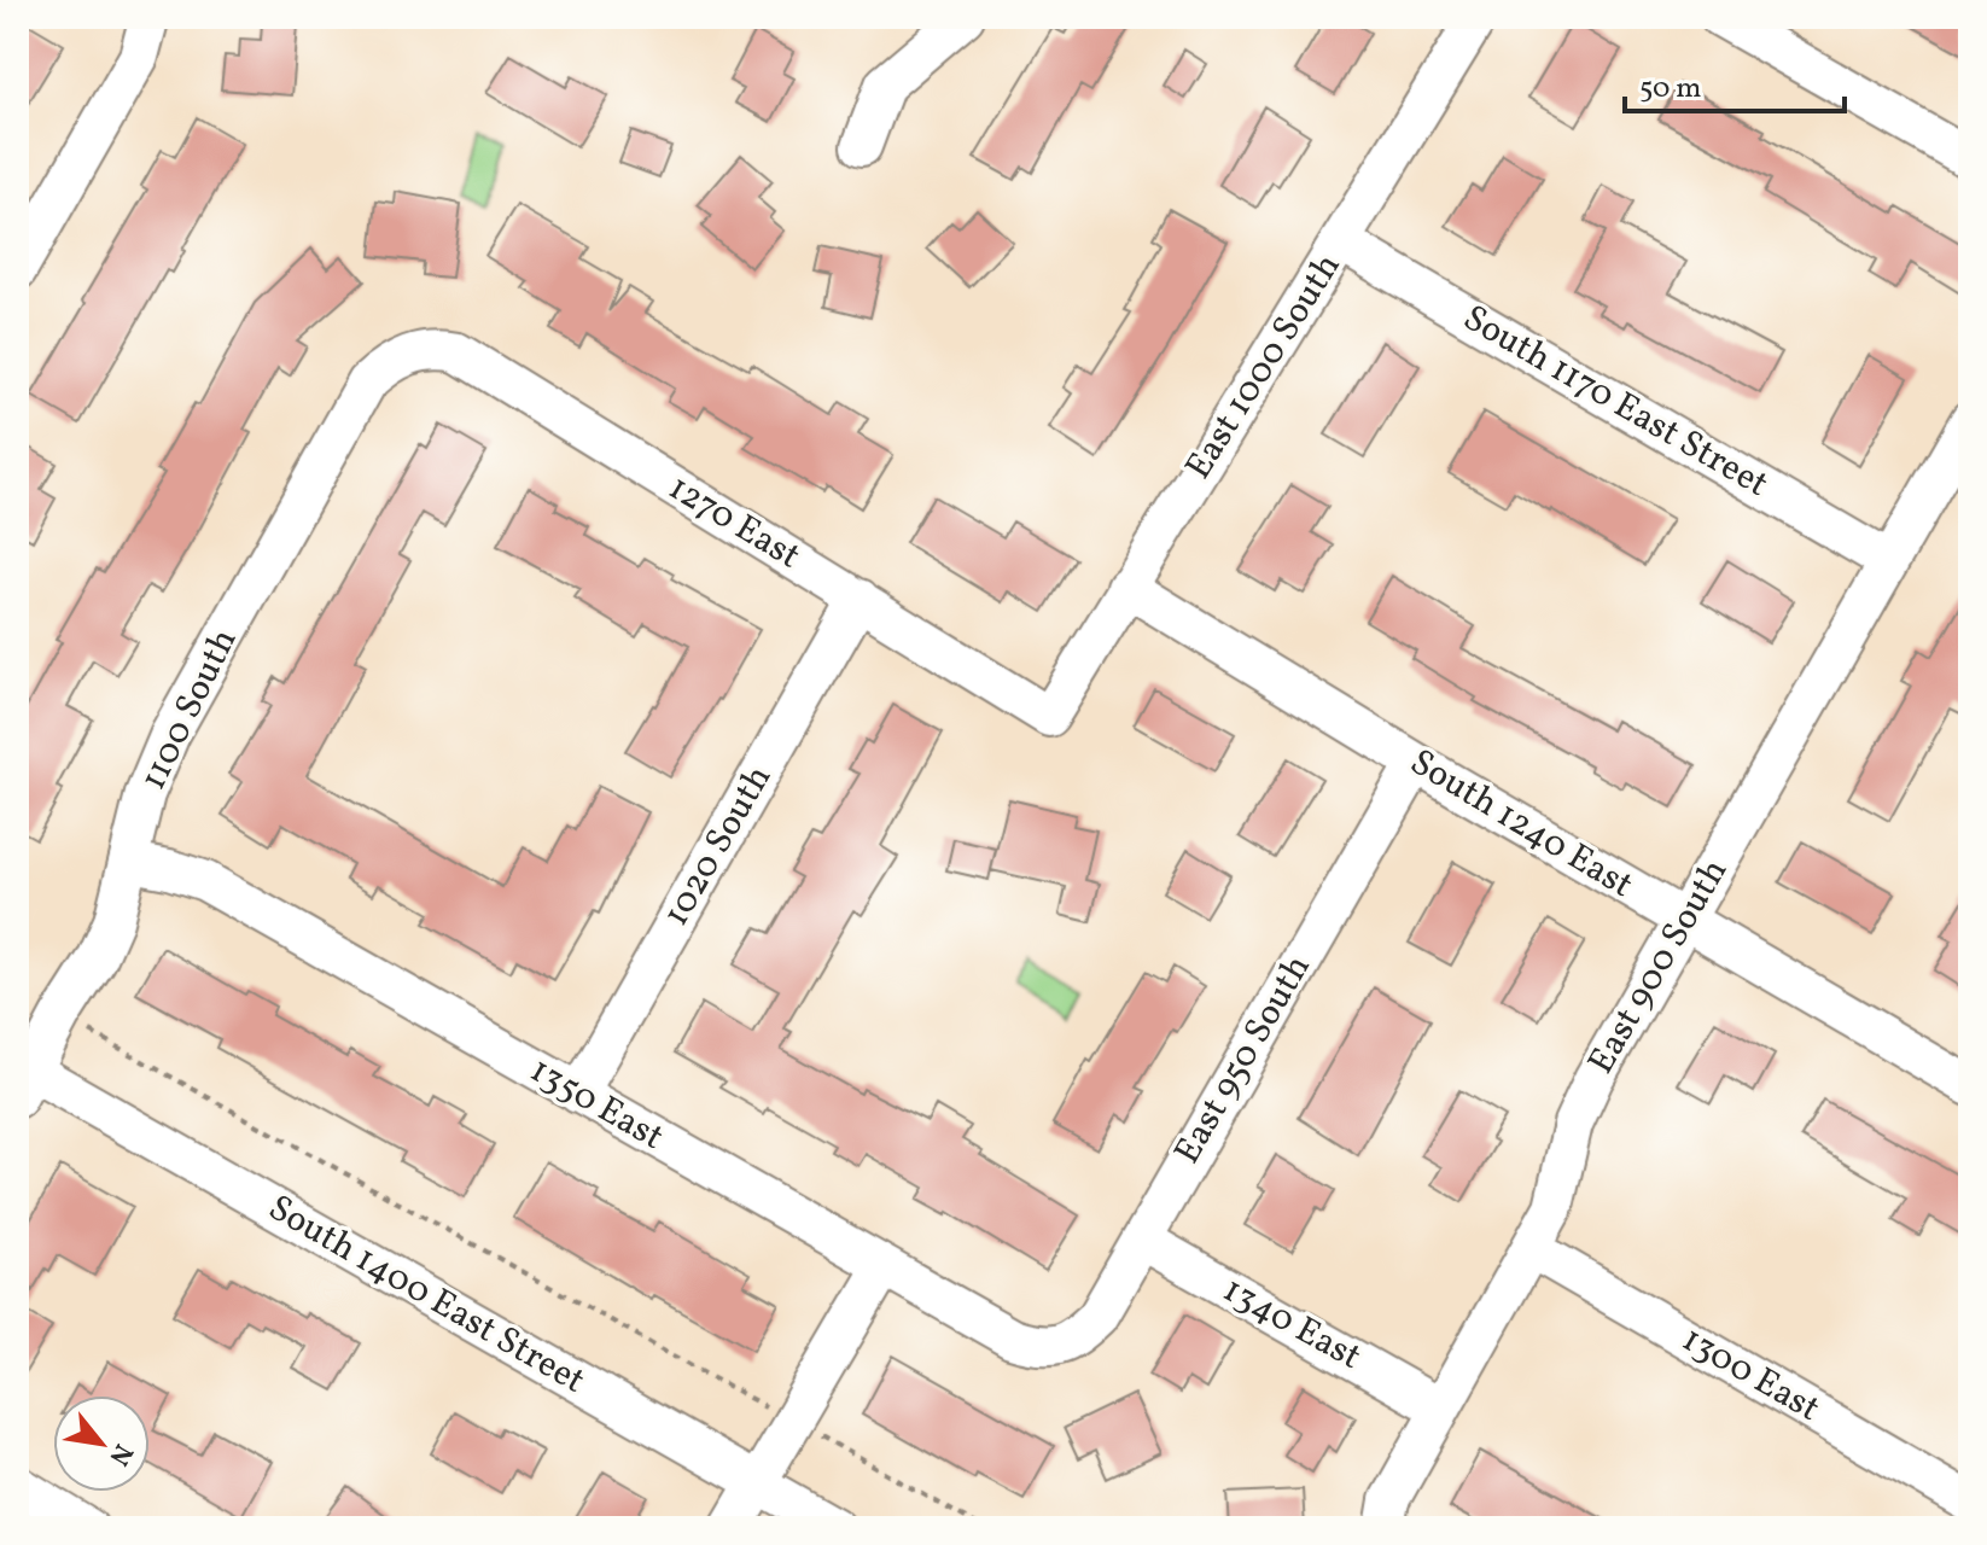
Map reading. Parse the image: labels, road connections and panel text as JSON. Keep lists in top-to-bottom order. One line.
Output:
{"streets":{"street":["East 1000 South","South 1170 East Street","1270 East","1100 South","South 1240 East","1020 South","East 900 South","East 950 South","1350 East","South 1400 East Street","1340 East","1300 East"]},"crossings":[["East 1000 South","South 1170 East Street"],["East 1000 South","1270 East"],["East 1000 South","South 1240 East"],["South 1170 East Street","East 900 South"],["1270 East","1100 South"],["1270 East","1020 South"],["1100 South","1350 East"],["1100 South","South 1400 East Street"],["South 1240 East","East 900 South"],["South 1240 East","East 950 South"],["1020 South","1350 East"],["East 900 South","1340 East"],["East 900 South","1300 East"],["East 950 South","1350 East"],["East 950 South","1340 East"]],"scale_bar":"50 m","north":"bottom right"}
